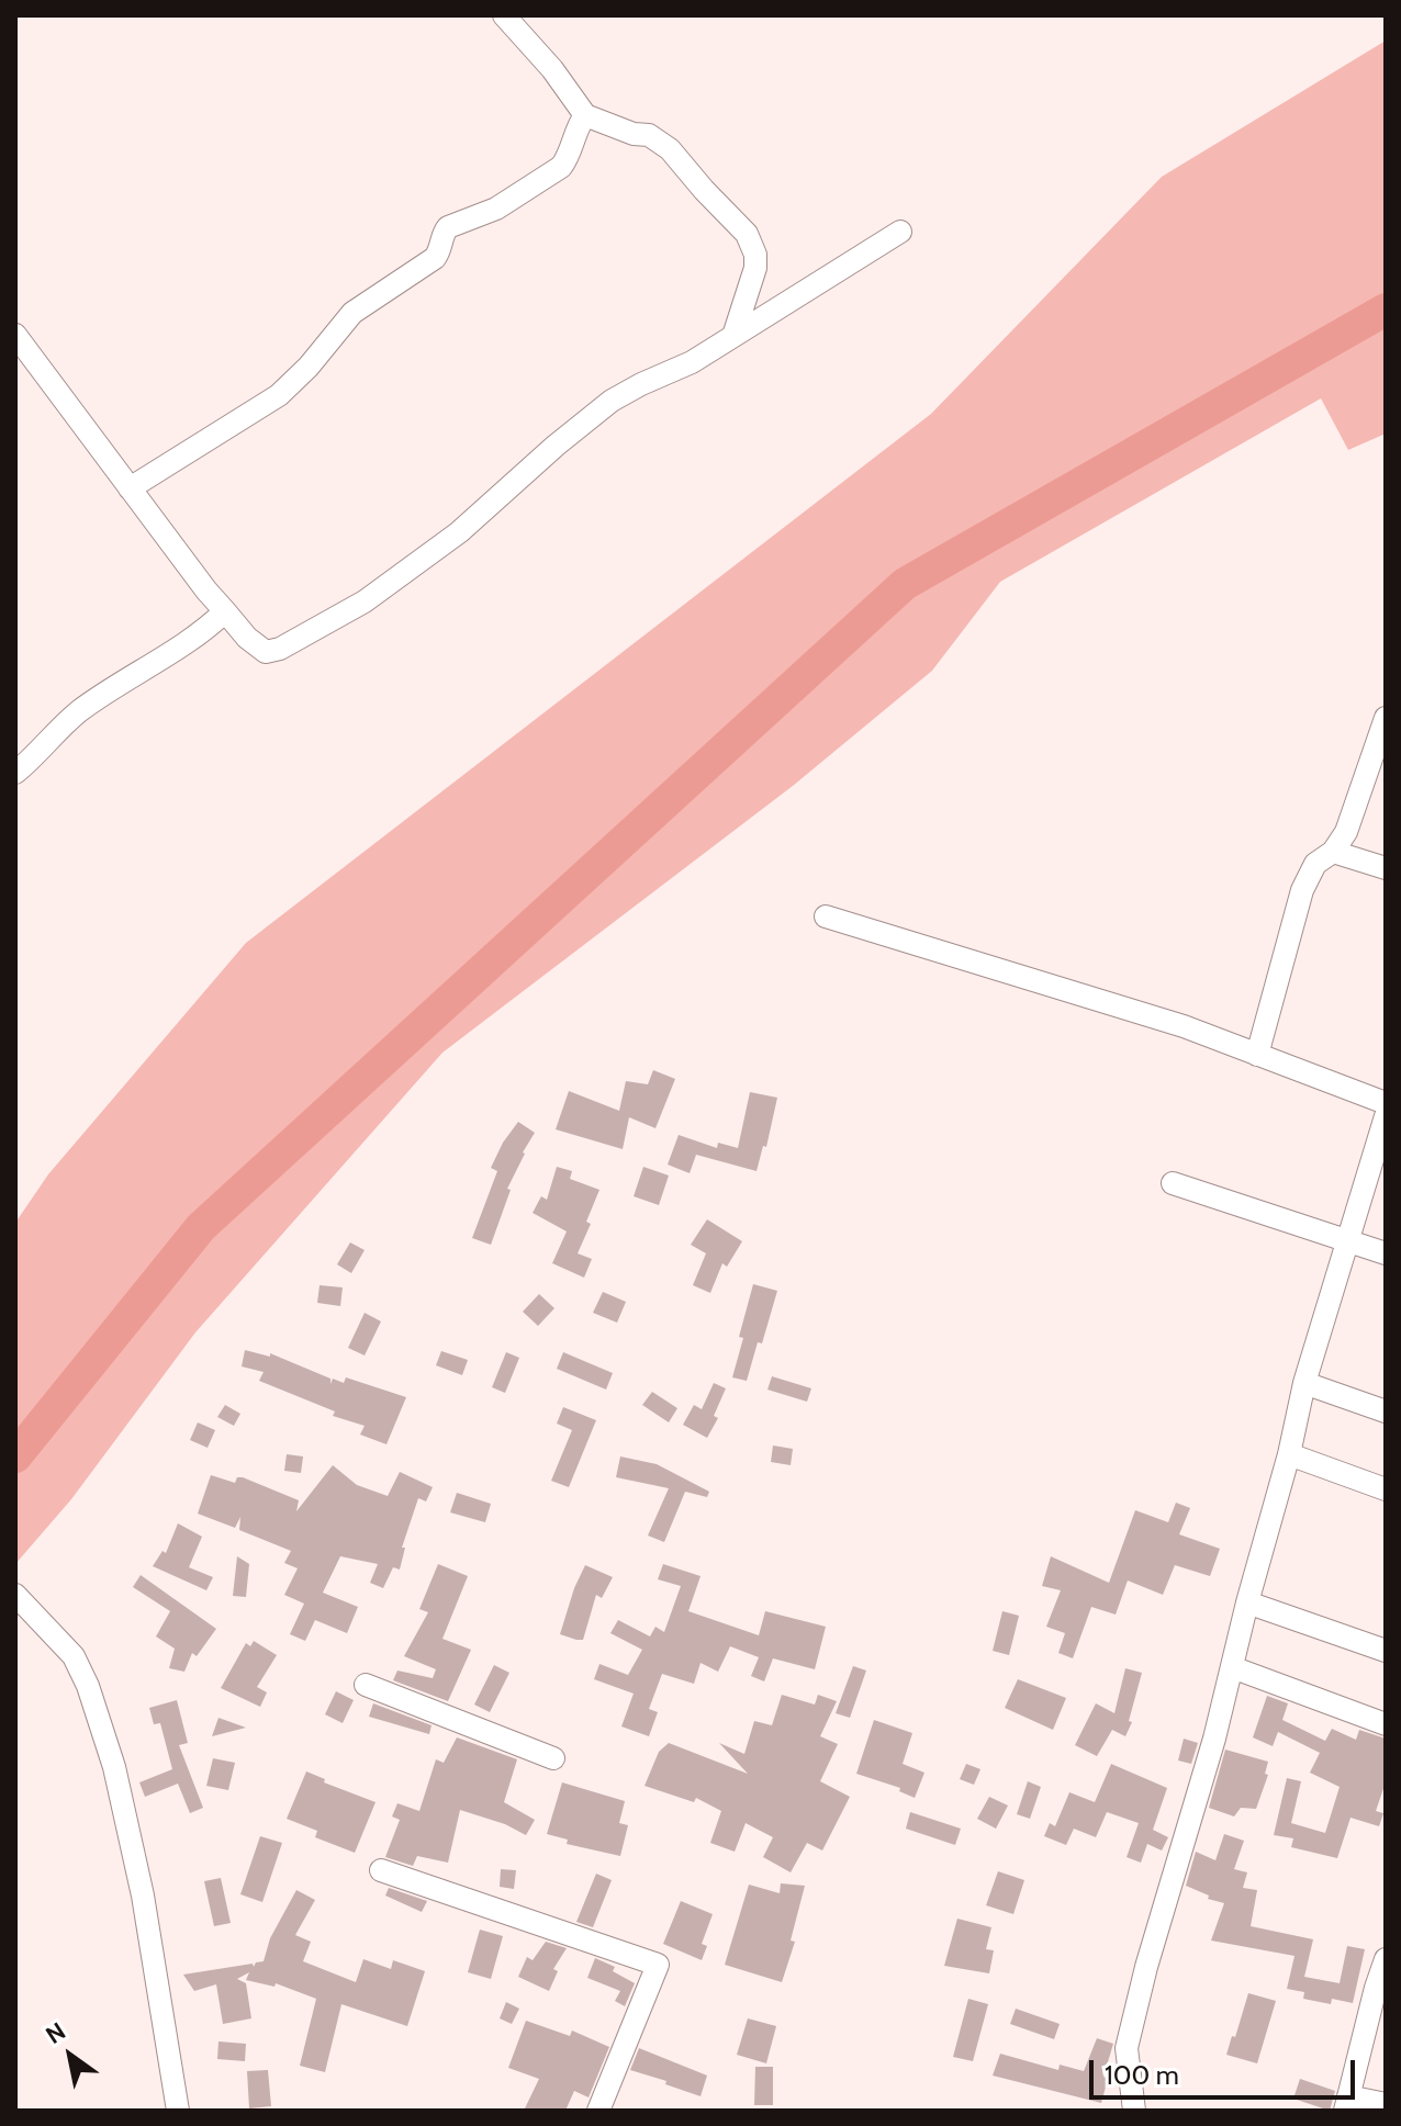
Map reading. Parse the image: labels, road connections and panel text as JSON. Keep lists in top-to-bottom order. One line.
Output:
{"scale_bar":"100 m","north":"top left"}
